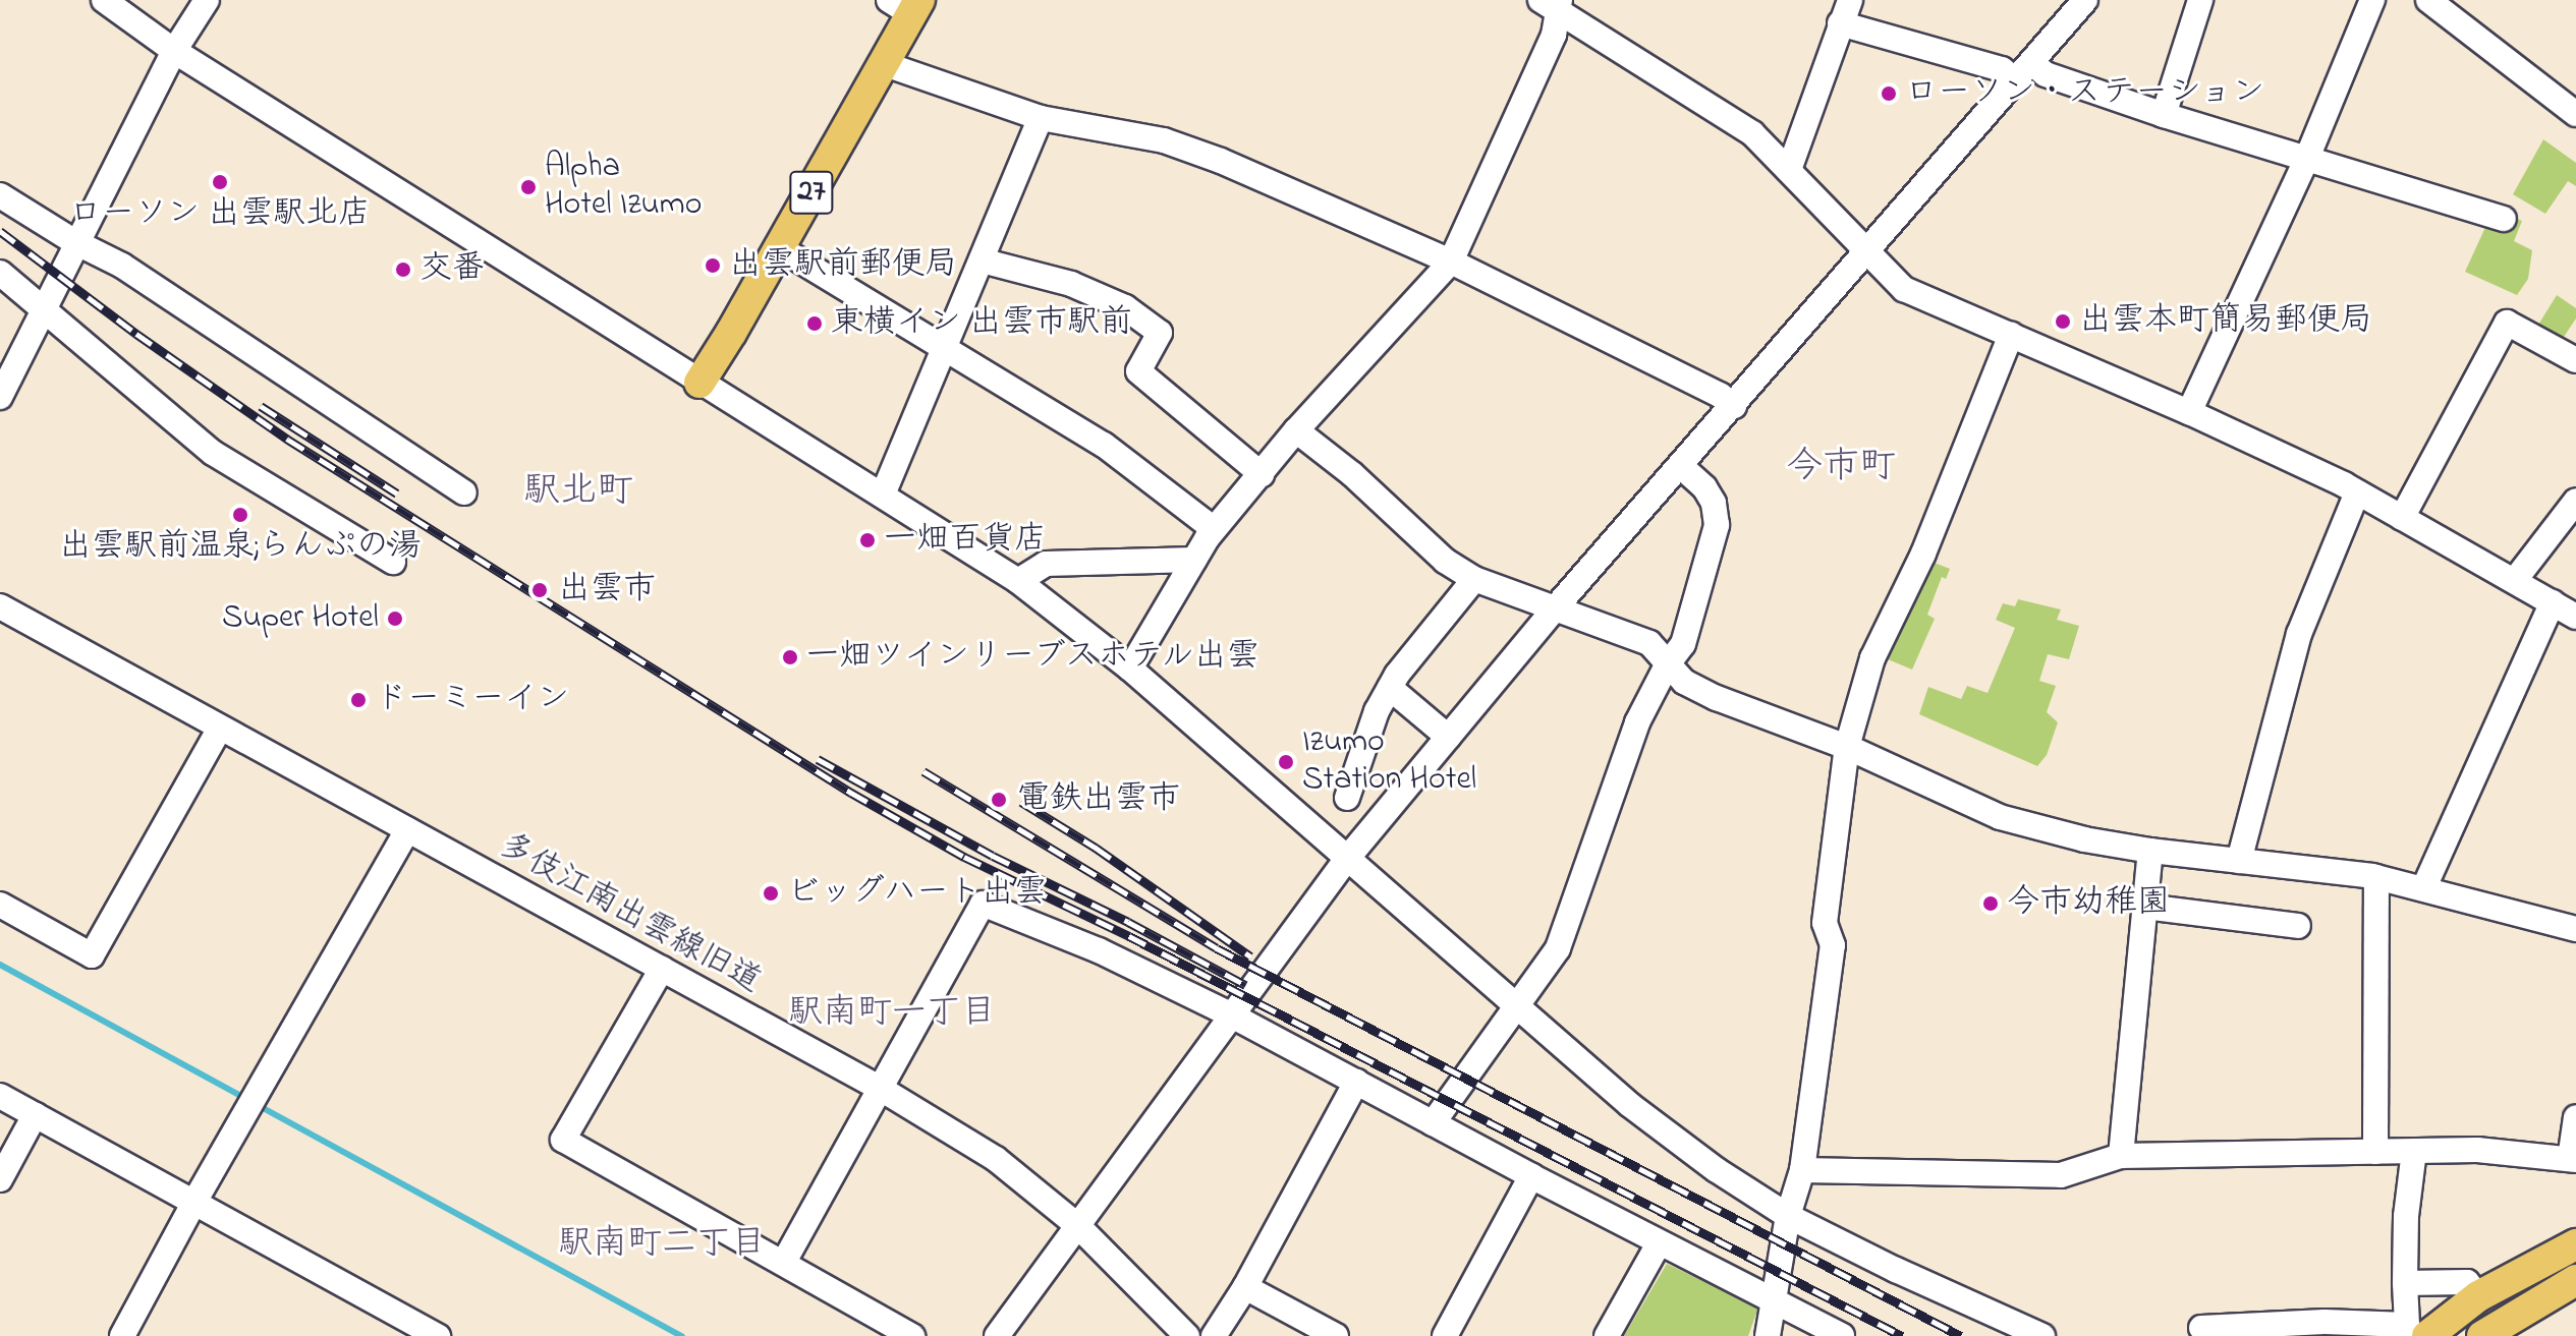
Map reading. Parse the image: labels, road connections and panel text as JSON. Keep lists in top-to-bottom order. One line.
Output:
{"streets":{"main road":["27"],"street":["多伎江南出雲線旧道"]},"districts":["今市町","駅北町","駅南町一丁目","駅南町二丁目"],"places":["ローソン・ステーション","ローソン 出雲駅北店","Alpha Hotel Izumo","出雲駅前郵便局","交番","出雲本町簡易郵便局","東横イン 出雲市駅前","出雲駅前温泉;らんぷの湯","一畑百貨店","出雲市","Super Hotel","一畑ツインリーブスホテル出雲","ドーミーイン","Izumo Station Hotel","電鉄出雲市","ビッグハート出雲","今市幼稚園"]}
